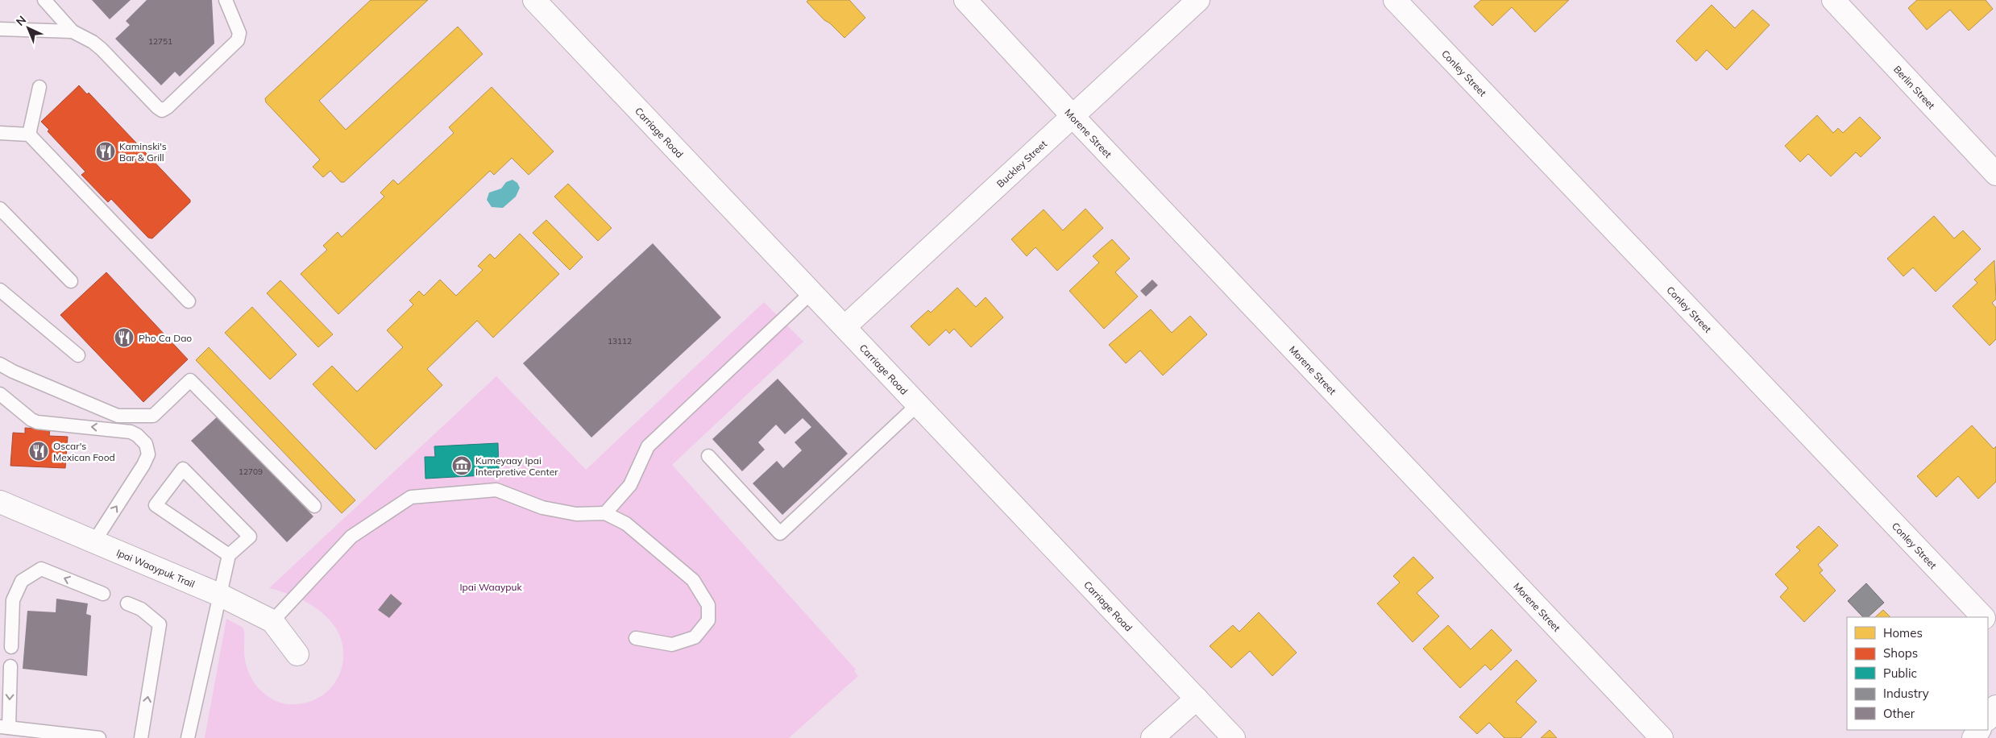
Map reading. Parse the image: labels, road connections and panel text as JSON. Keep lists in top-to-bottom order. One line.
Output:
{"streets":{"street":["Conley Street","Berlin Street","Carriage Road","Morene Street","Buckley Street","Ipai Waaypuk Trail"]},"crossings":[["Carriage Road","Buckley Street"],["Morene Street","Buckley Street"]],"parks":["Ipai Waaypuk"],"places":{"restaurant":["Kaminski's Bar & Grill","Pho Ca Dao","Oscar's Mexican Food"],"museum":["Kumeyaay Ipai Interpretive Center"]},"house_numbers":["12751","13112","12709"],"legend":["Homes","Shops","Public","Industry","Other"],"north":"top left"}
